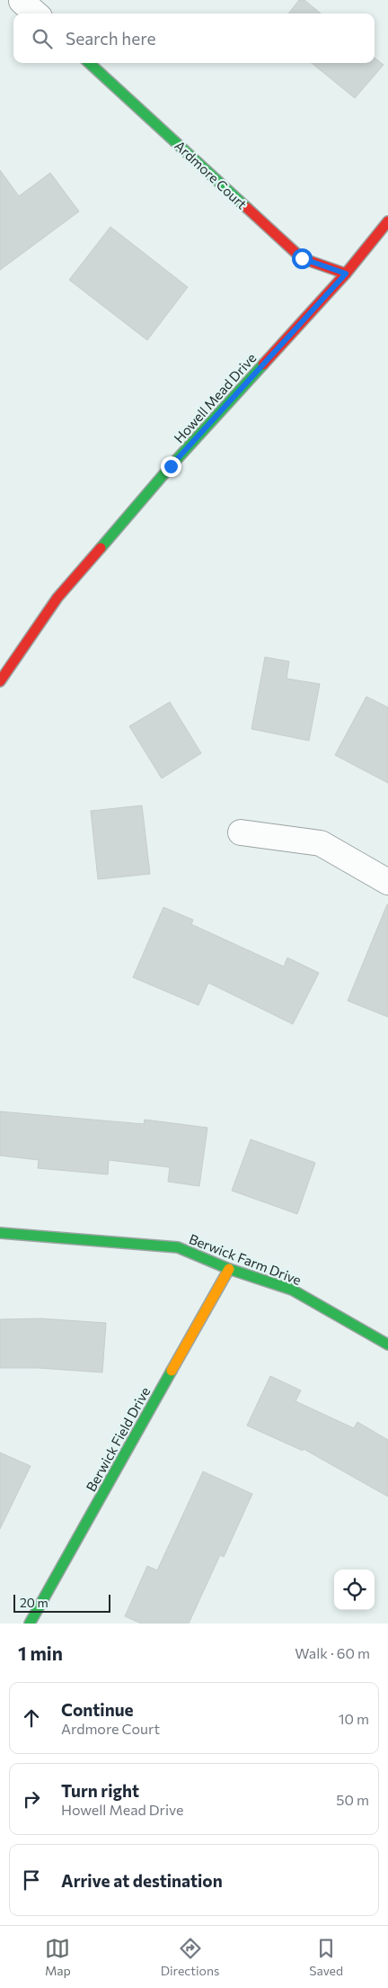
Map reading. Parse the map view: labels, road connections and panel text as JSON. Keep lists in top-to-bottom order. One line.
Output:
{"streets":{"street":["Ardmore Court","Howell Mead Drive","Berwick Farm Drive","Berwick Field Drive"]},"crossings":[["Ardmore Court","Howell Mead Drive"],["Berwick Farm Drive","Berwick Field Drive"]],"scale_bar":"20 m","page":{"search":"Search here","scale":"20 m","heading":["1 min","Walk · 60 m"],"list":[["Continue","Ardmore Court","10 m"],["Turn right","Howell Mead Drive","50 m"],"Arrive at destination"],"nav":["Map","Directions","Saved"]}}
